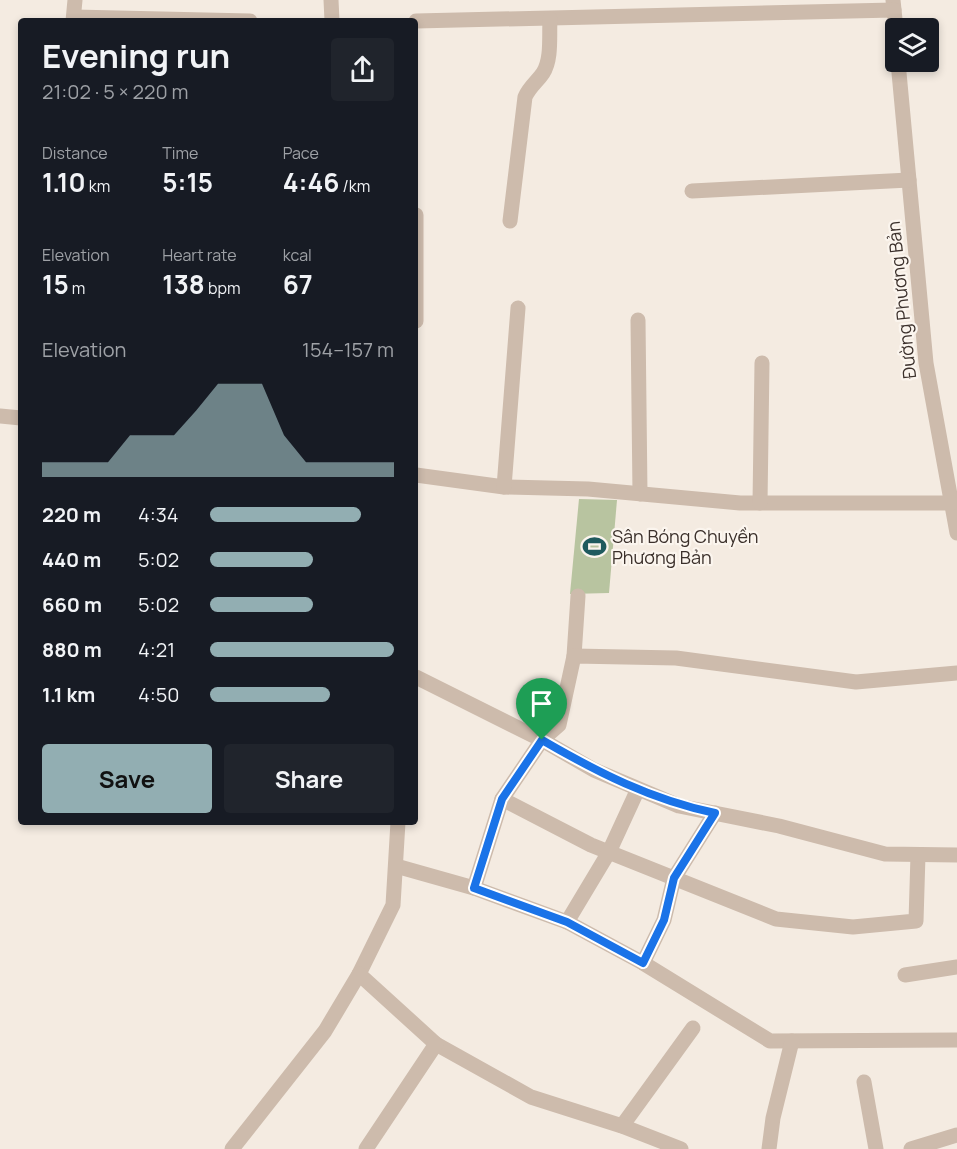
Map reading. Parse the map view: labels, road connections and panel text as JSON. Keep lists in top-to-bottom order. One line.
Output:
{"streets":{"street":["Đường Phương Bản"]},"places":{"sports":["Sân Bóng Chuyền Phương Bản"]},"page":{"heading":["Evening run","21:02 · 5 × 220 m"],"stats":[["Distance","1.10 km"],["Time","5:15"],["Pace","4:46 /km"],["Elevation","15 m"],["Heart rate","138 bpm"],["kcal","67"]],"chart":["Elevation","154–157 m"],"list":[{"name":"220 m","note":"4:34"},{"name":"440 m","note":"5:02"},{"name":"660 m","note":"5:02"},{"name":"880 m","note":"4:21"},{"name":"1.1 km","note":"4:50"}],"buttons":["Save","Share"]}}
